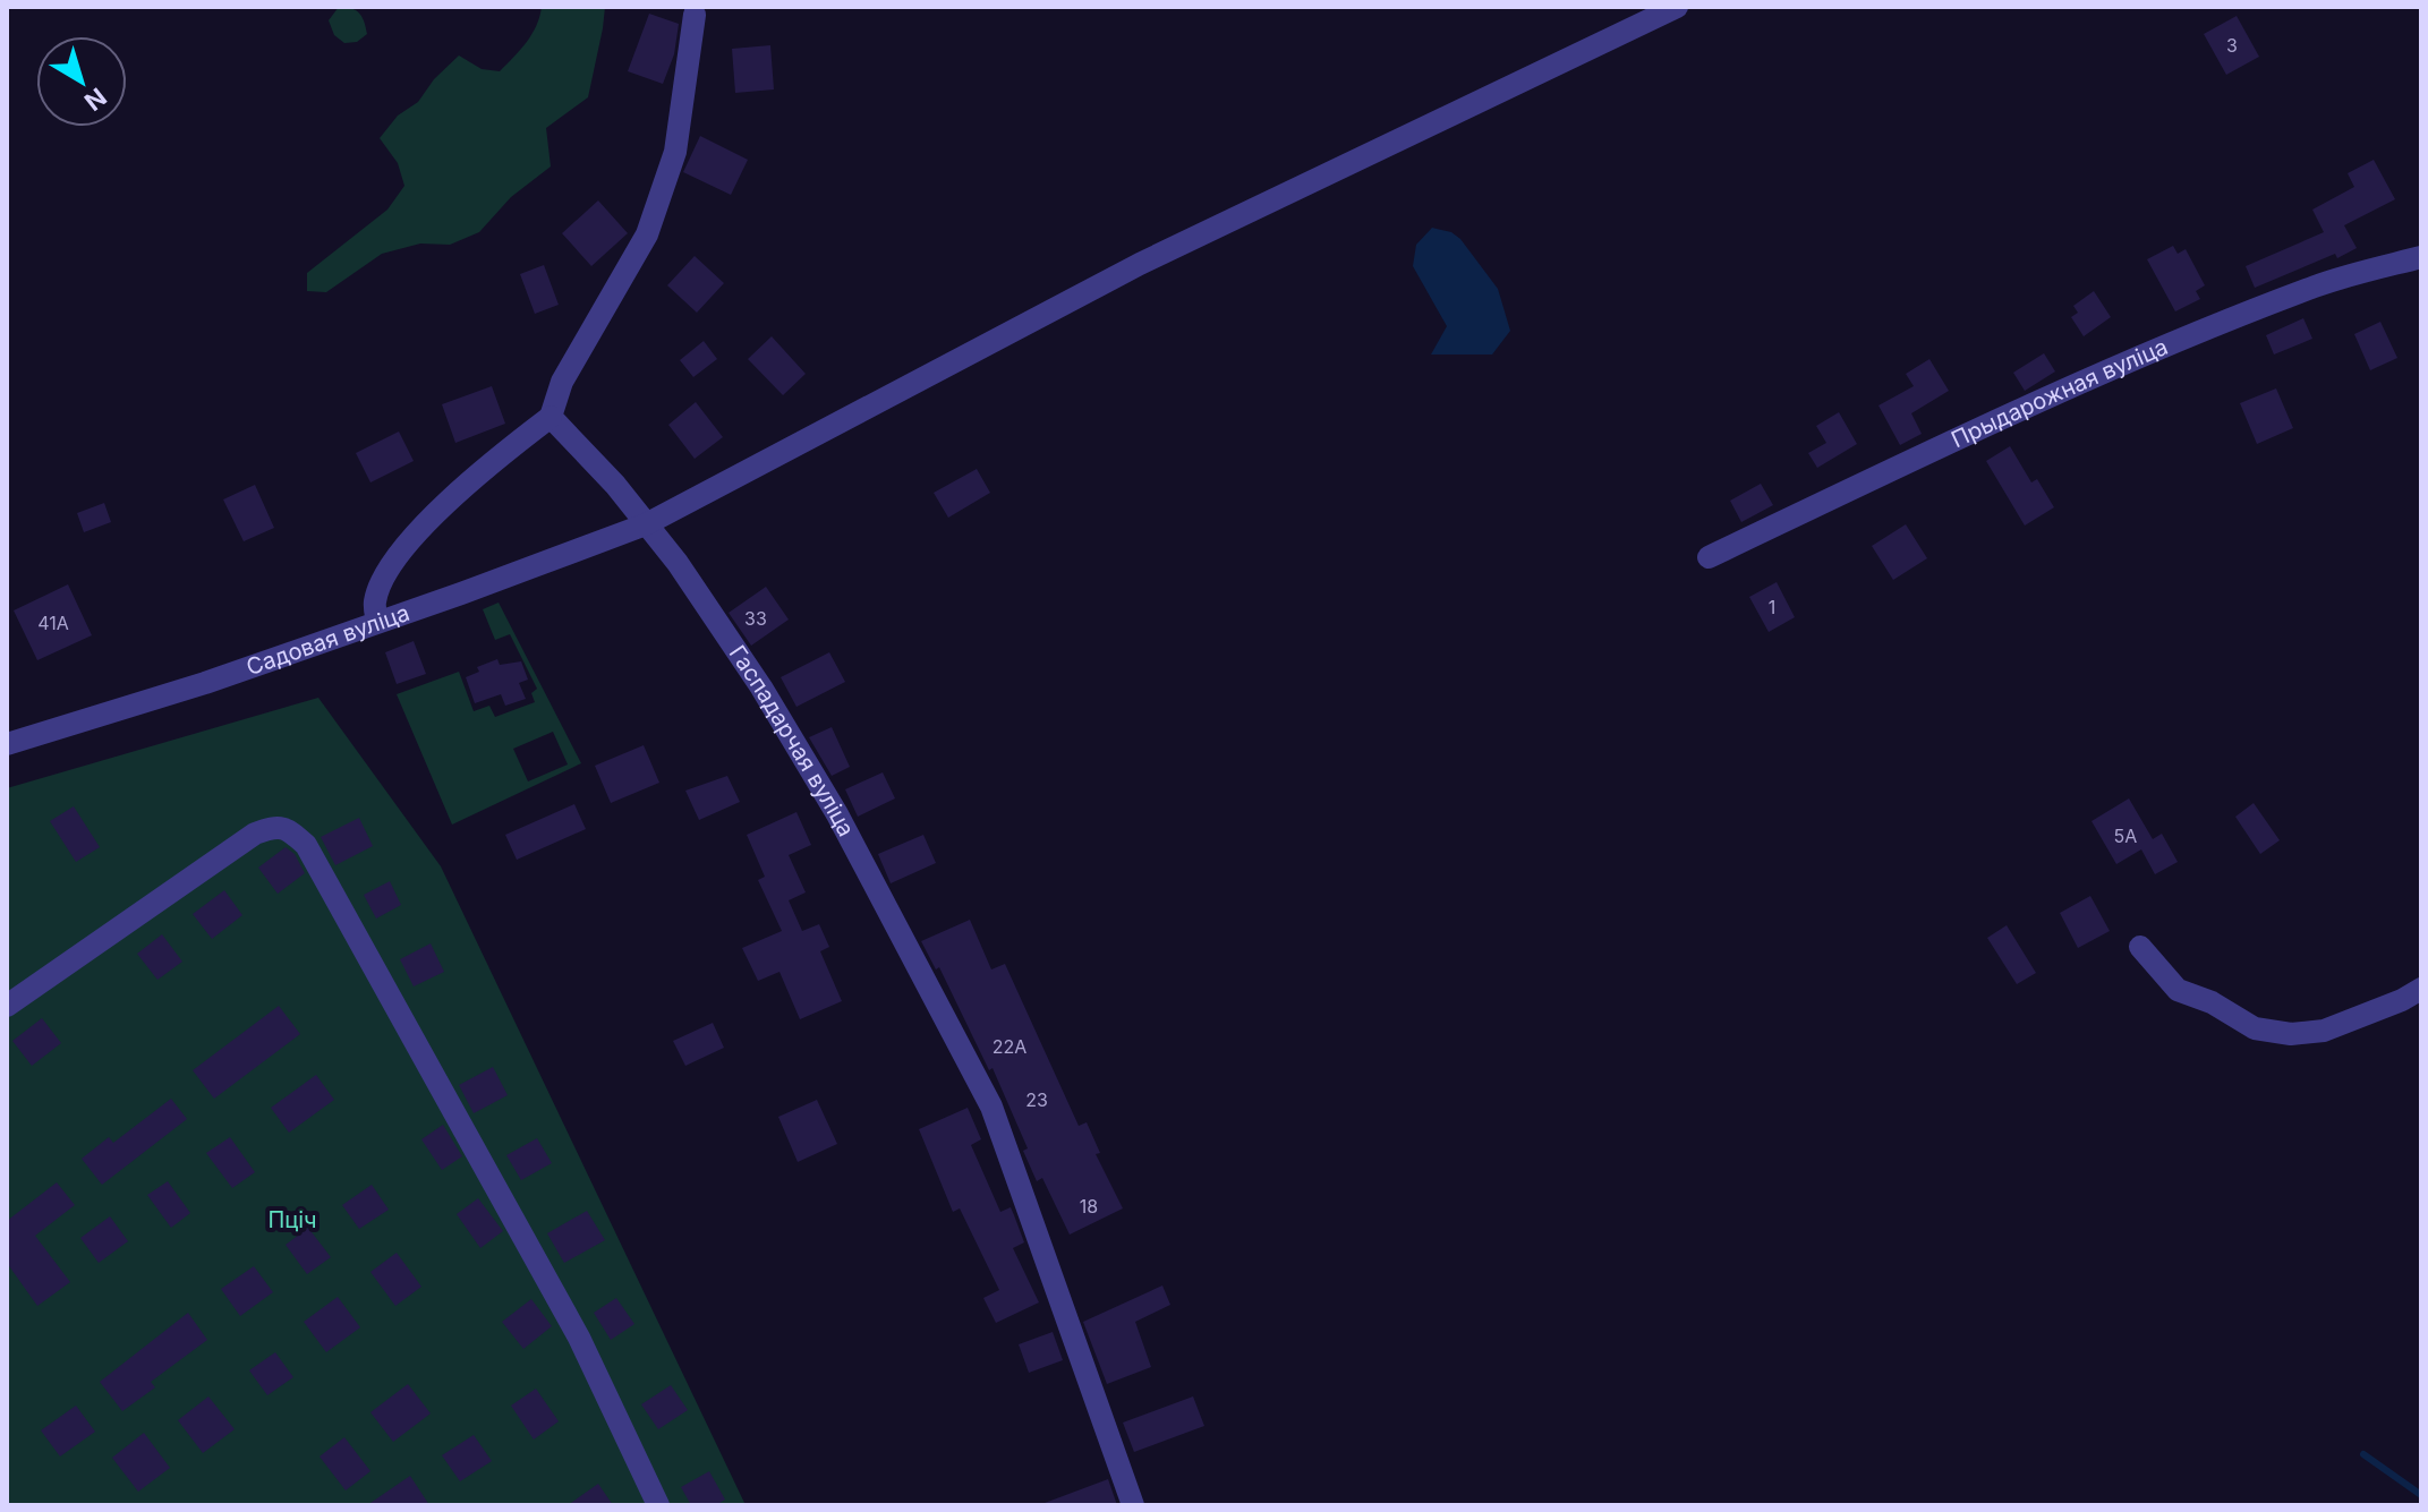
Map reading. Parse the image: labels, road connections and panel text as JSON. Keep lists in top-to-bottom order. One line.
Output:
{"streets":{"street":["Прыдарожная вуліца","Садовая вуліца","Гаспадарчая вуліца"]},"crossings":[["Садовая вуліца","Гаспадарчая вуліца"]],"parks":["Пціч"],"house_numbers":["3","1","33","41А","5А","22А","23","18"],"north":"bottom right"}
